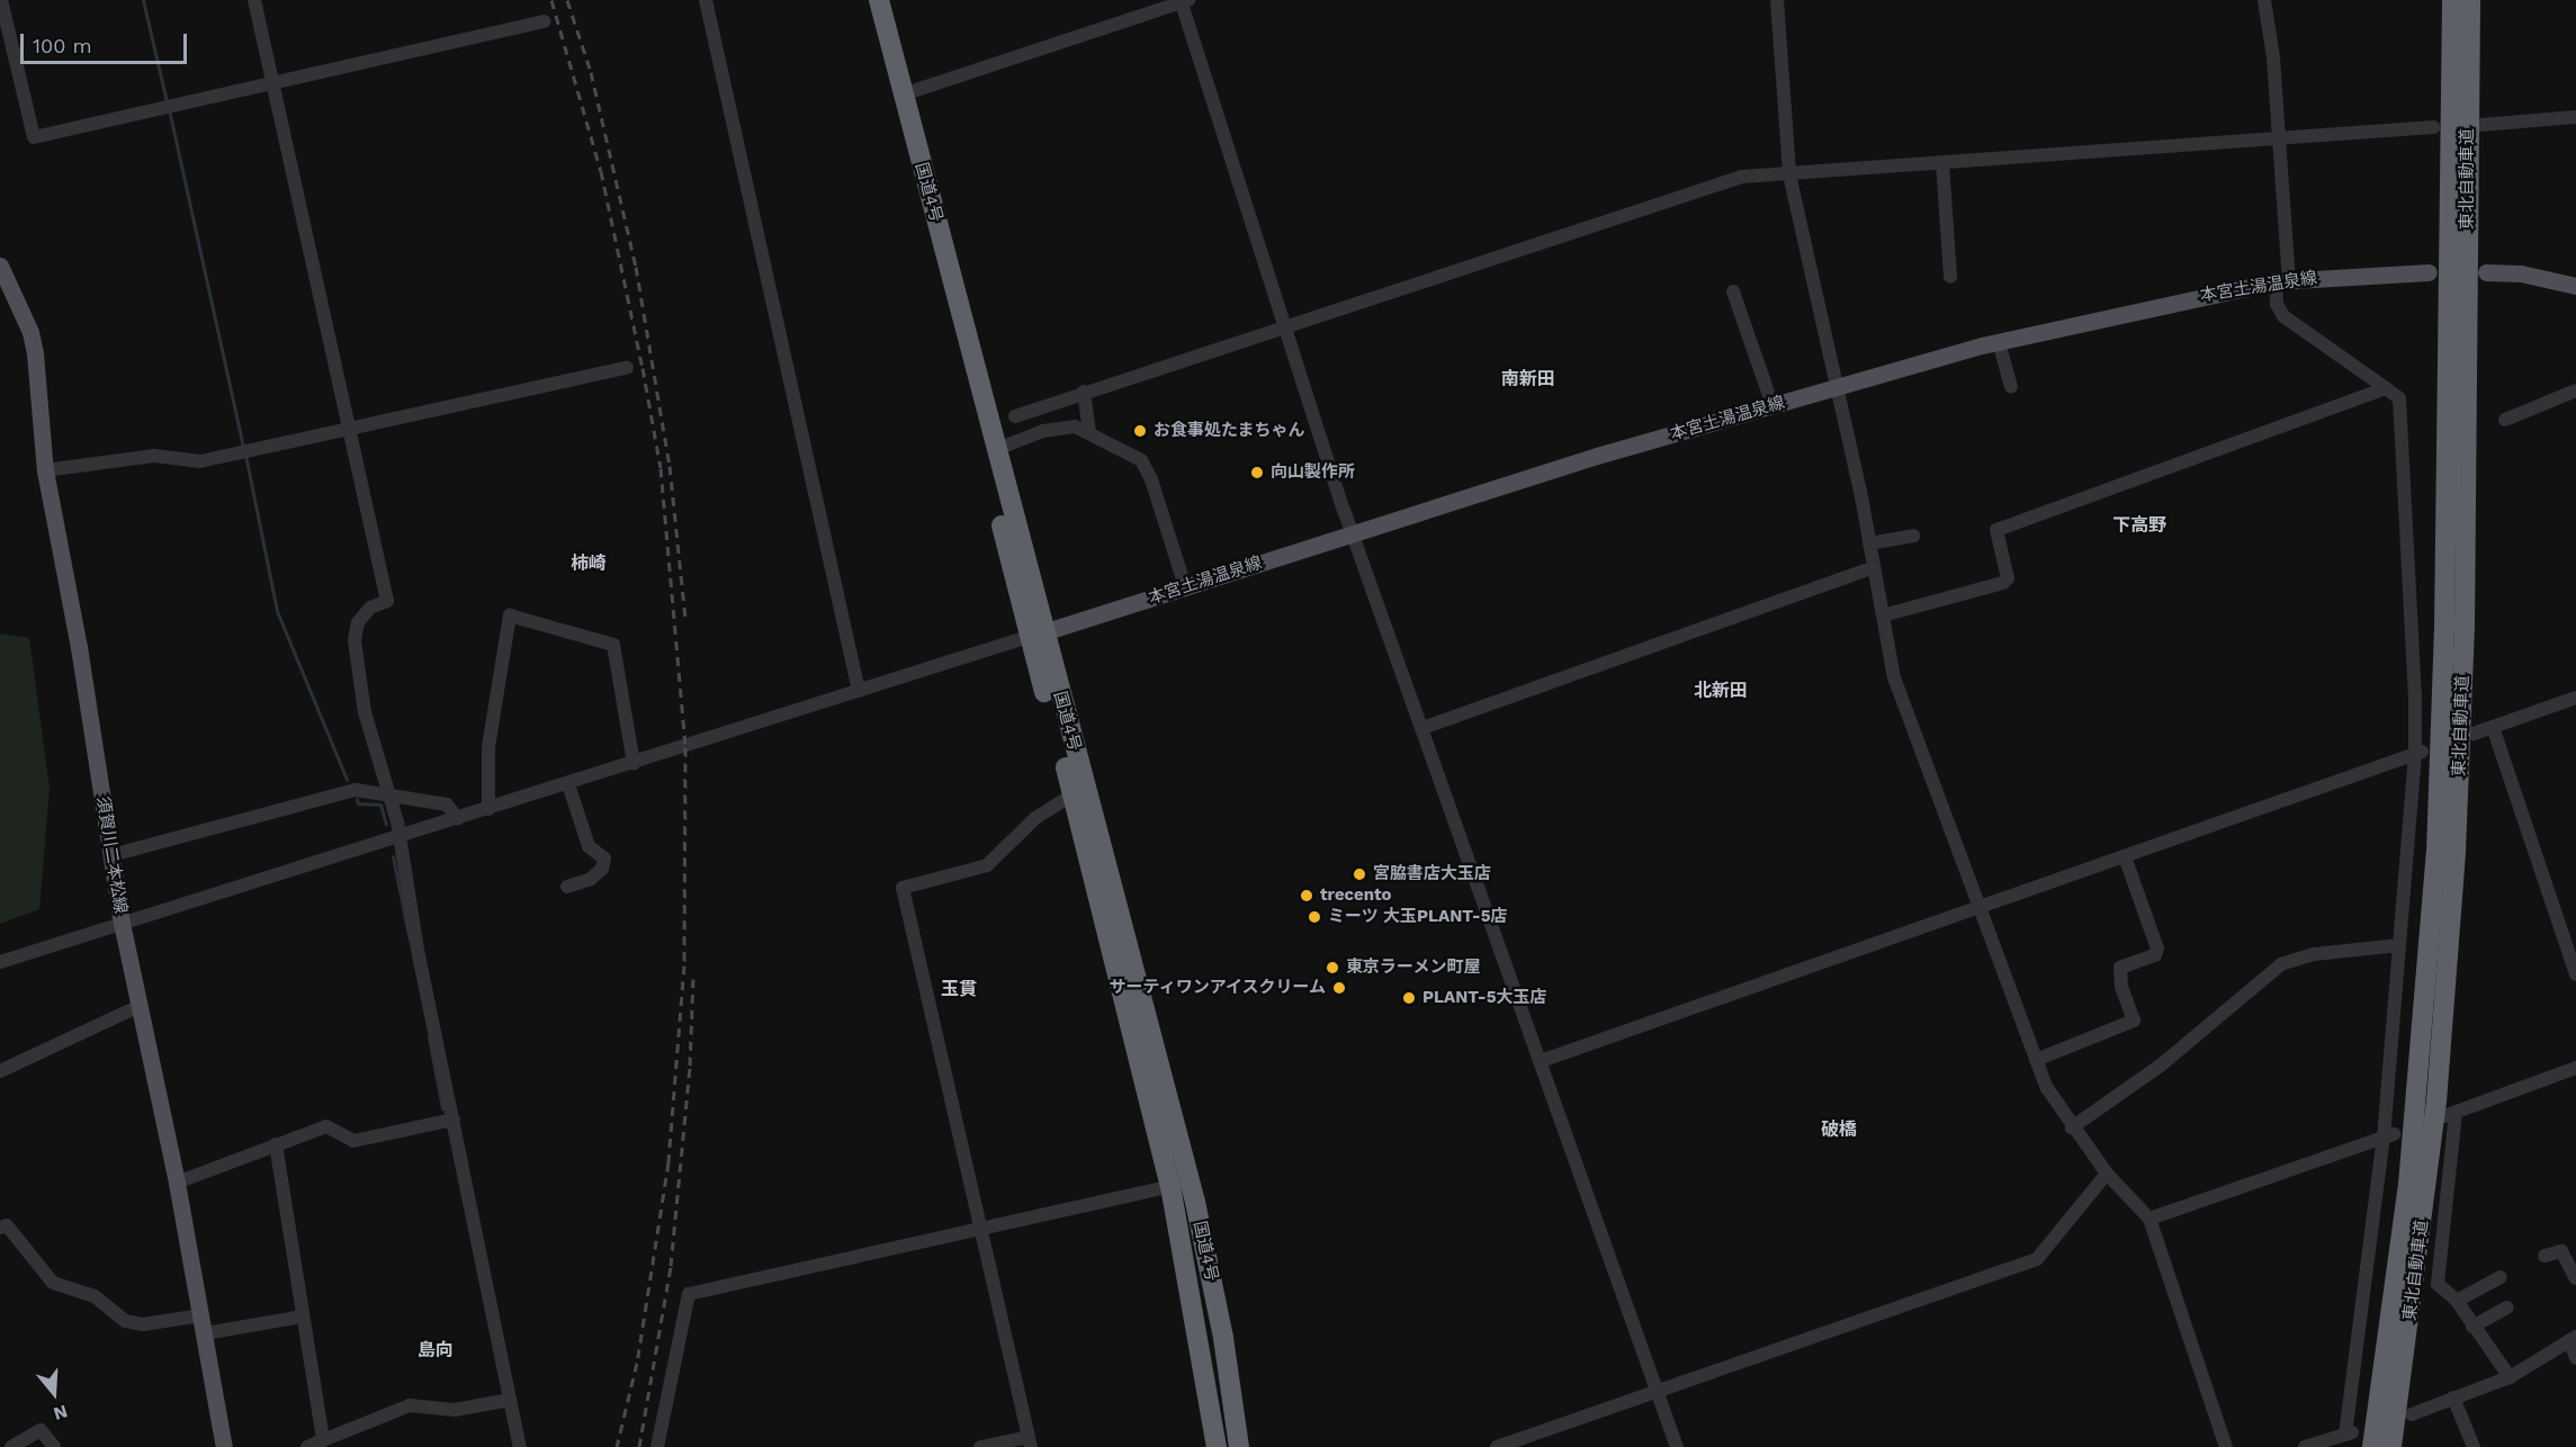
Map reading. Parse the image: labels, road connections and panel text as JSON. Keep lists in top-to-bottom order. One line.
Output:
{"streets":{"highway":["東北自動車道","国道4号"],"main road":["本宮土湯温泉線","須賀川二本松線"]},"crossings":[["国道4号","本宮土湯温泉線"]],"districts":["南新田","下高野","柿崎","北新田","玉貫","破橋","島向"],"places":["お食事処たまちゃん","向山製作所","宮脇書店大玉店","trecento","ミーツ 大玉PLANT-5店","東京ラーメン町屋","サーティワンアイスクリーム","PLANT-5大玉店"],"scale_bar":"100 m","north":"bottom"}
